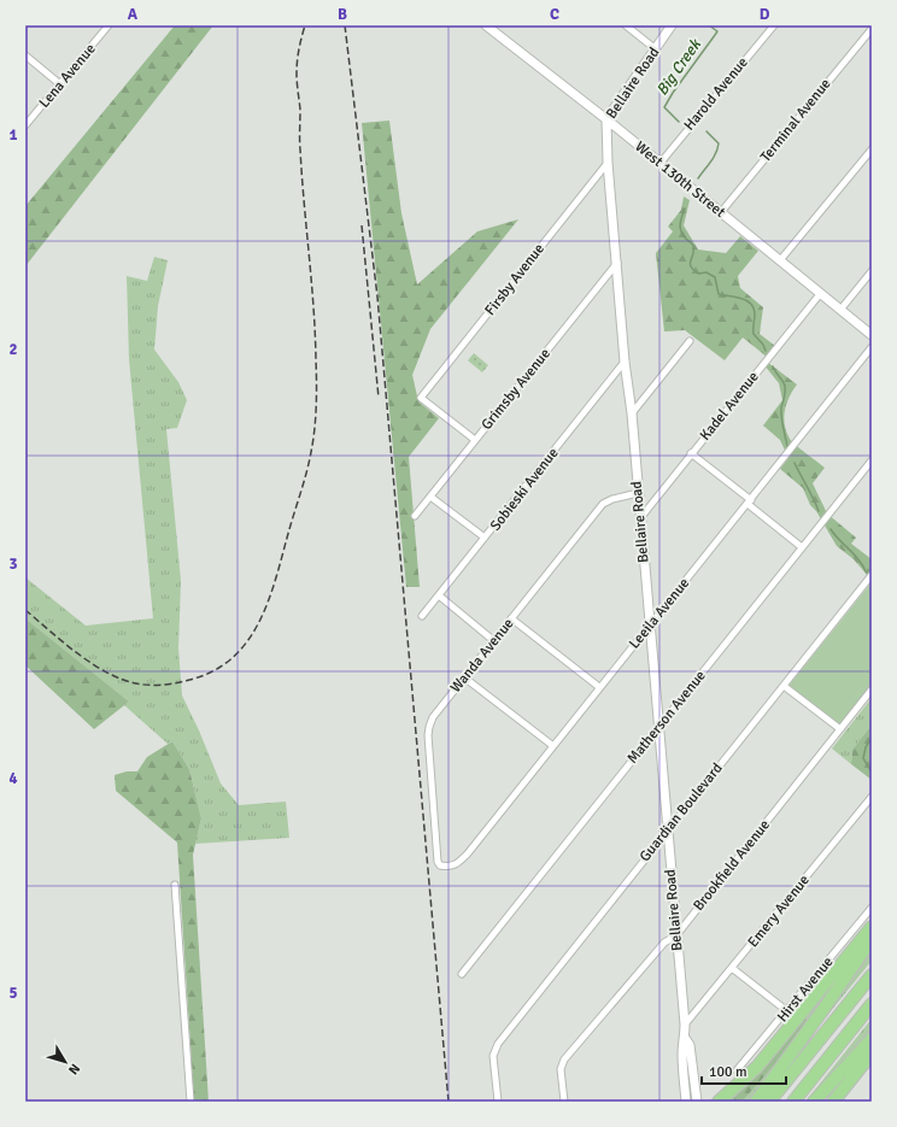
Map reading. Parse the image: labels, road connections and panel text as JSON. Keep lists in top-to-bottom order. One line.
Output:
{"streets":{"street":["Lena Avenue","Bellaire Road","Harold Avenue","Terminal Avenue","West 130th Street","Firsby Avenue","Grimsby Avenue","Kadel Avenue","Sobieski Avenue","Leeila Avenue","Wanda Avenue","Matherson Avenue","Guardian Boulevard","Brookfield Avenue","Emery Avenue","Hirst Avenue"]},"crossings":[["Bellaire Road","West 130th Street"],["Bellaire Road","Firsby Avenue"],["Bellaire Road","Grimsby Avenue"],["Bellaire Road","Kadel Avenue"],["Bellaire Road","Sobieski Avenue"],["Bellaire Road","Leeila Avenue"],["Bellaire Road","Wanda Avenue"],["Bellaire Road","Matherson Avenue"],["Bellaire Road","Guardian Boulevard"],["Bellaire Road","Brookfield Avenue"],["Bellaire Road","Emery Avenue"],["Harold Avenue","West 130th Street"],["Terminal Avenue","West 130th Street"],["West 130th Street","Kadel Avenue"],["Firsby Avenue","Grimsby Avenue"],["Leeila Avenue","Wanda Avenue"]],"water":["Big Creek"],"scale_bar":"100 m","north":"bottom right","grid":{"columns":["A","B","C","D"],"rows":["1","2","3","4","5"]}}
